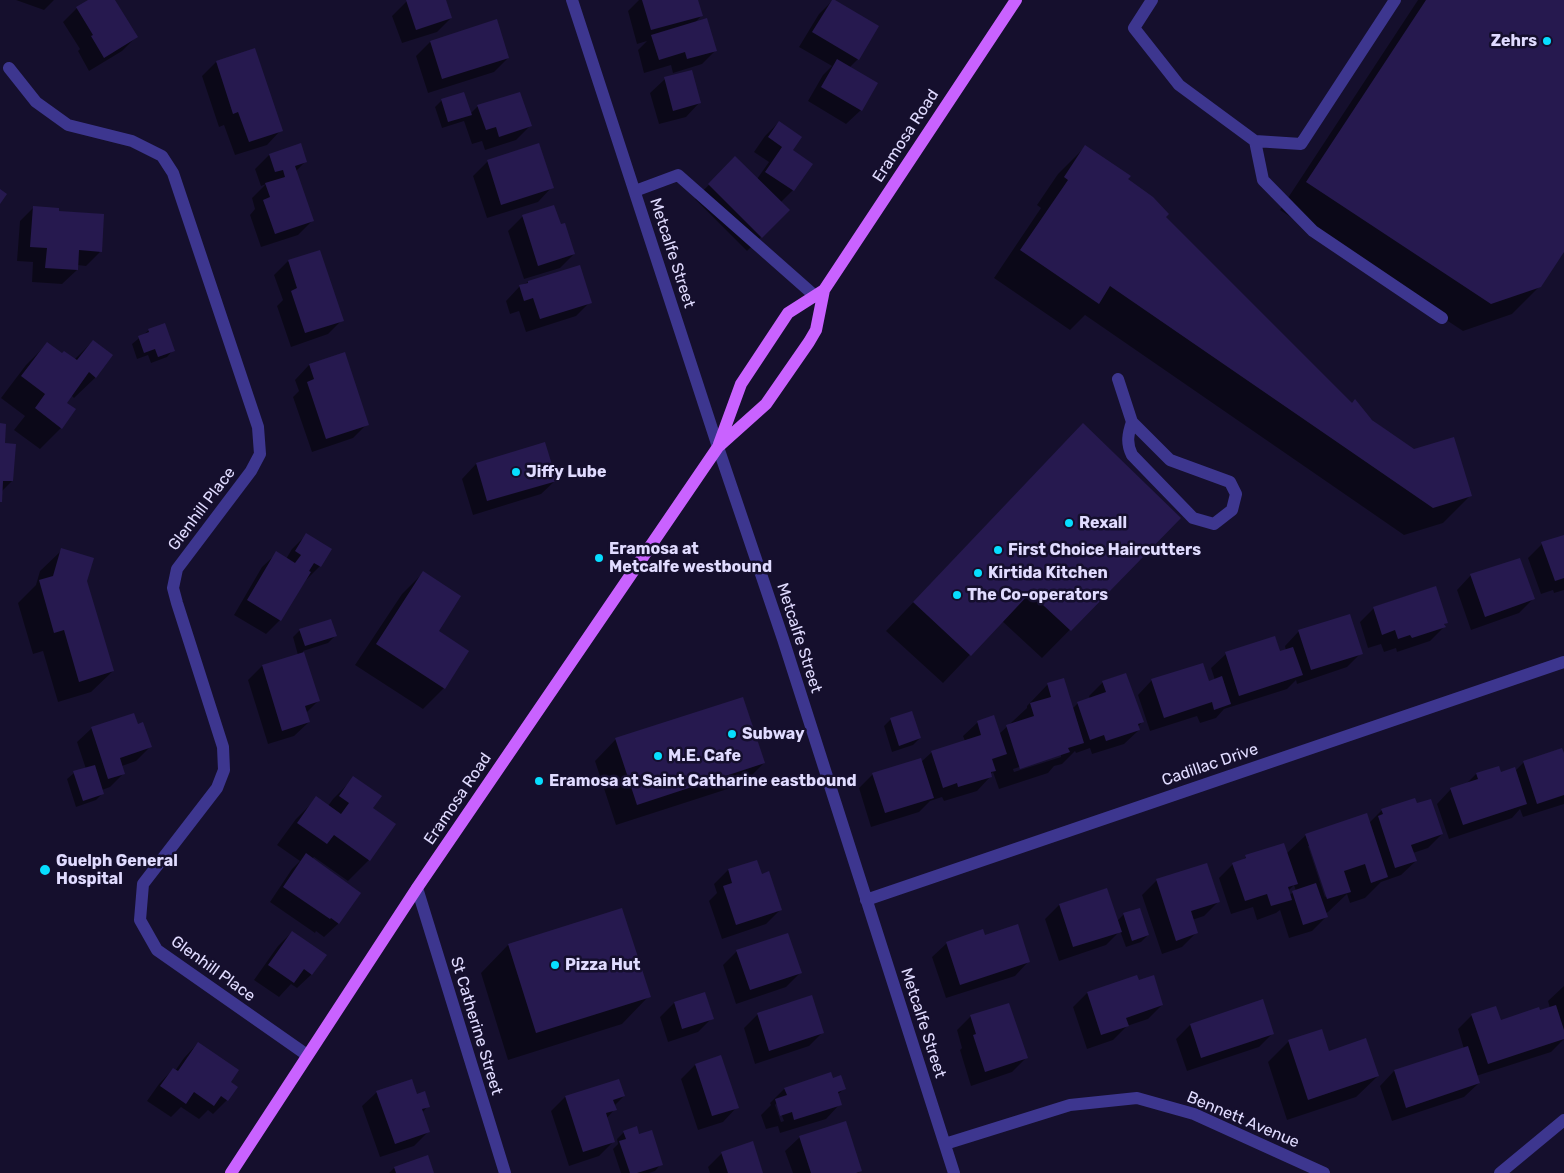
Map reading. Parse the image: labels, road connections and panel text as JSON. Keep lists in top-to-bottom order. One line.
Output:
{"streets":{"main road":["Eramosa Road"],"street":["Metcalfe Street","Glenhill Place","Cadillac Drive","St Catherine Street","Bennett Avenue"]},"crossings":[["Eramosa Road","Metcalfe Street"],["Eramosa Road","Glenhill Place"],["Eramosa Road","St Catherine Street"],["Metcalfe Street","Cadillac Drive"],["Metcalfe Street","Bennett Avenue"]],"places":["Zehrs","Jiffy Lube","Rexall","First Choice Haircutters","Eramosa at Metcalfe westbound","Kirtida Kitchen","The Co-operators","Subway","M.E. Cafe","Eramosa at Saint Catharine eastbound","Guelph General Hospital","Pizza Hut"]}
